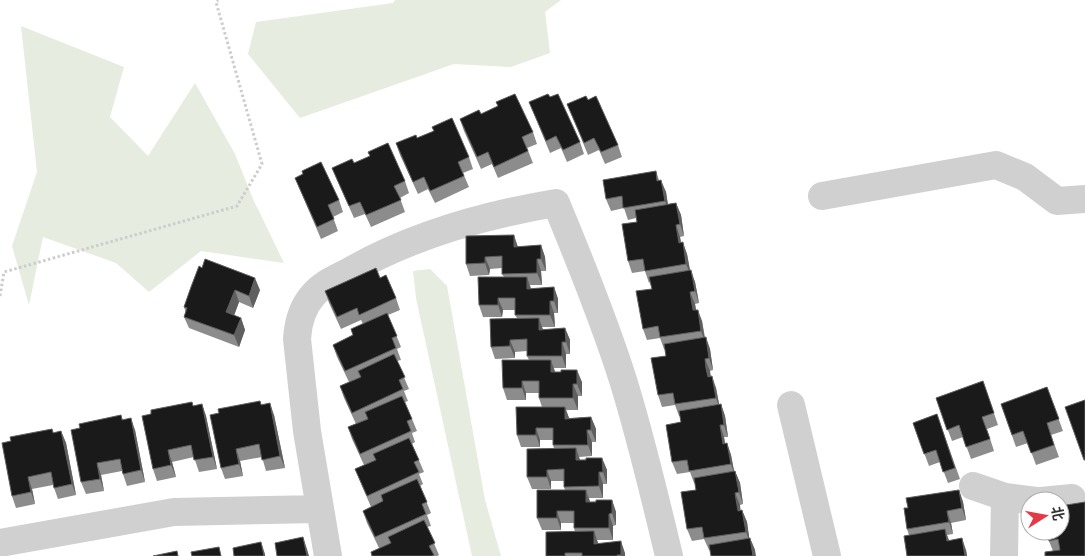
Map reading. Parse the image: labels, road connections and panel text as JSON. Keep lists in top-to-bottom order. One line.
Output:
{"north":"right"}
